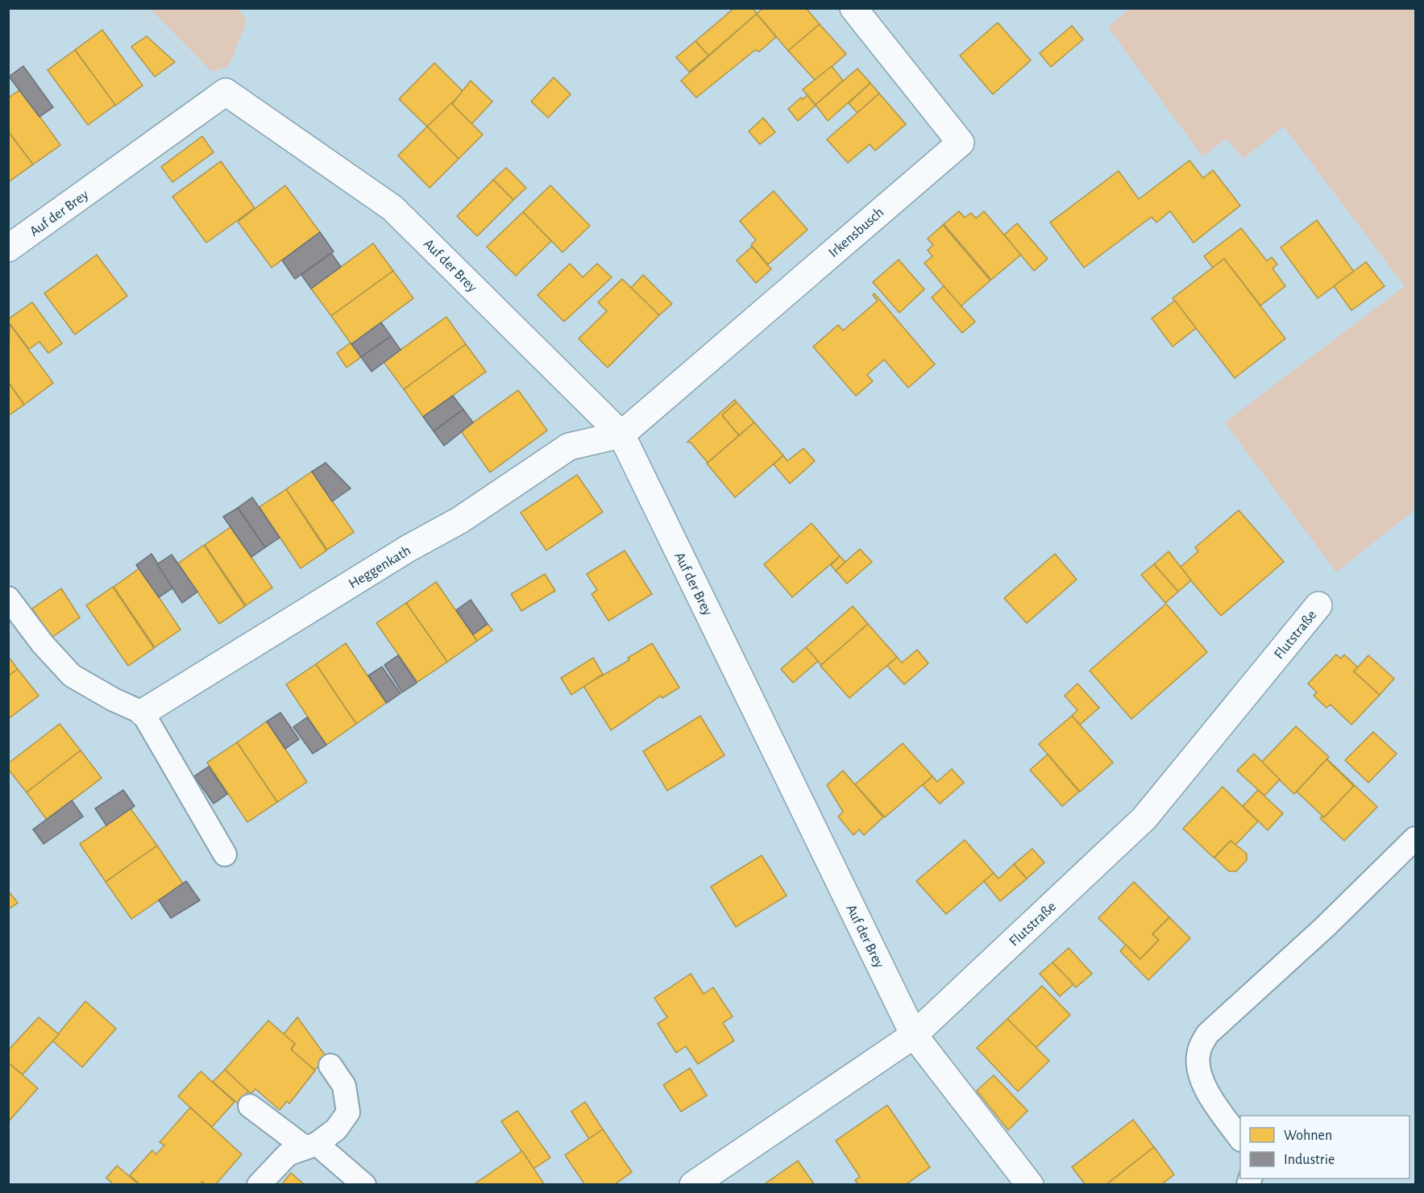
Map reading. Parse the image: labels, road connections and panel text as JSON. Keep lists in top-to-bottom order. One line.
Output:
{"streets":{"street":["Auf der Brey","Irkensbusch","Heggenkath","Flutstraße"]},"crossings":[["Auf der Brey","Irkensbusch"],["Auf der Brey","Heggenkath"],["Auf der Brey","Flutstraße"],["Irkensbusch","Heggenkath"]],"legend":["Wohnen","Industrie"]}
